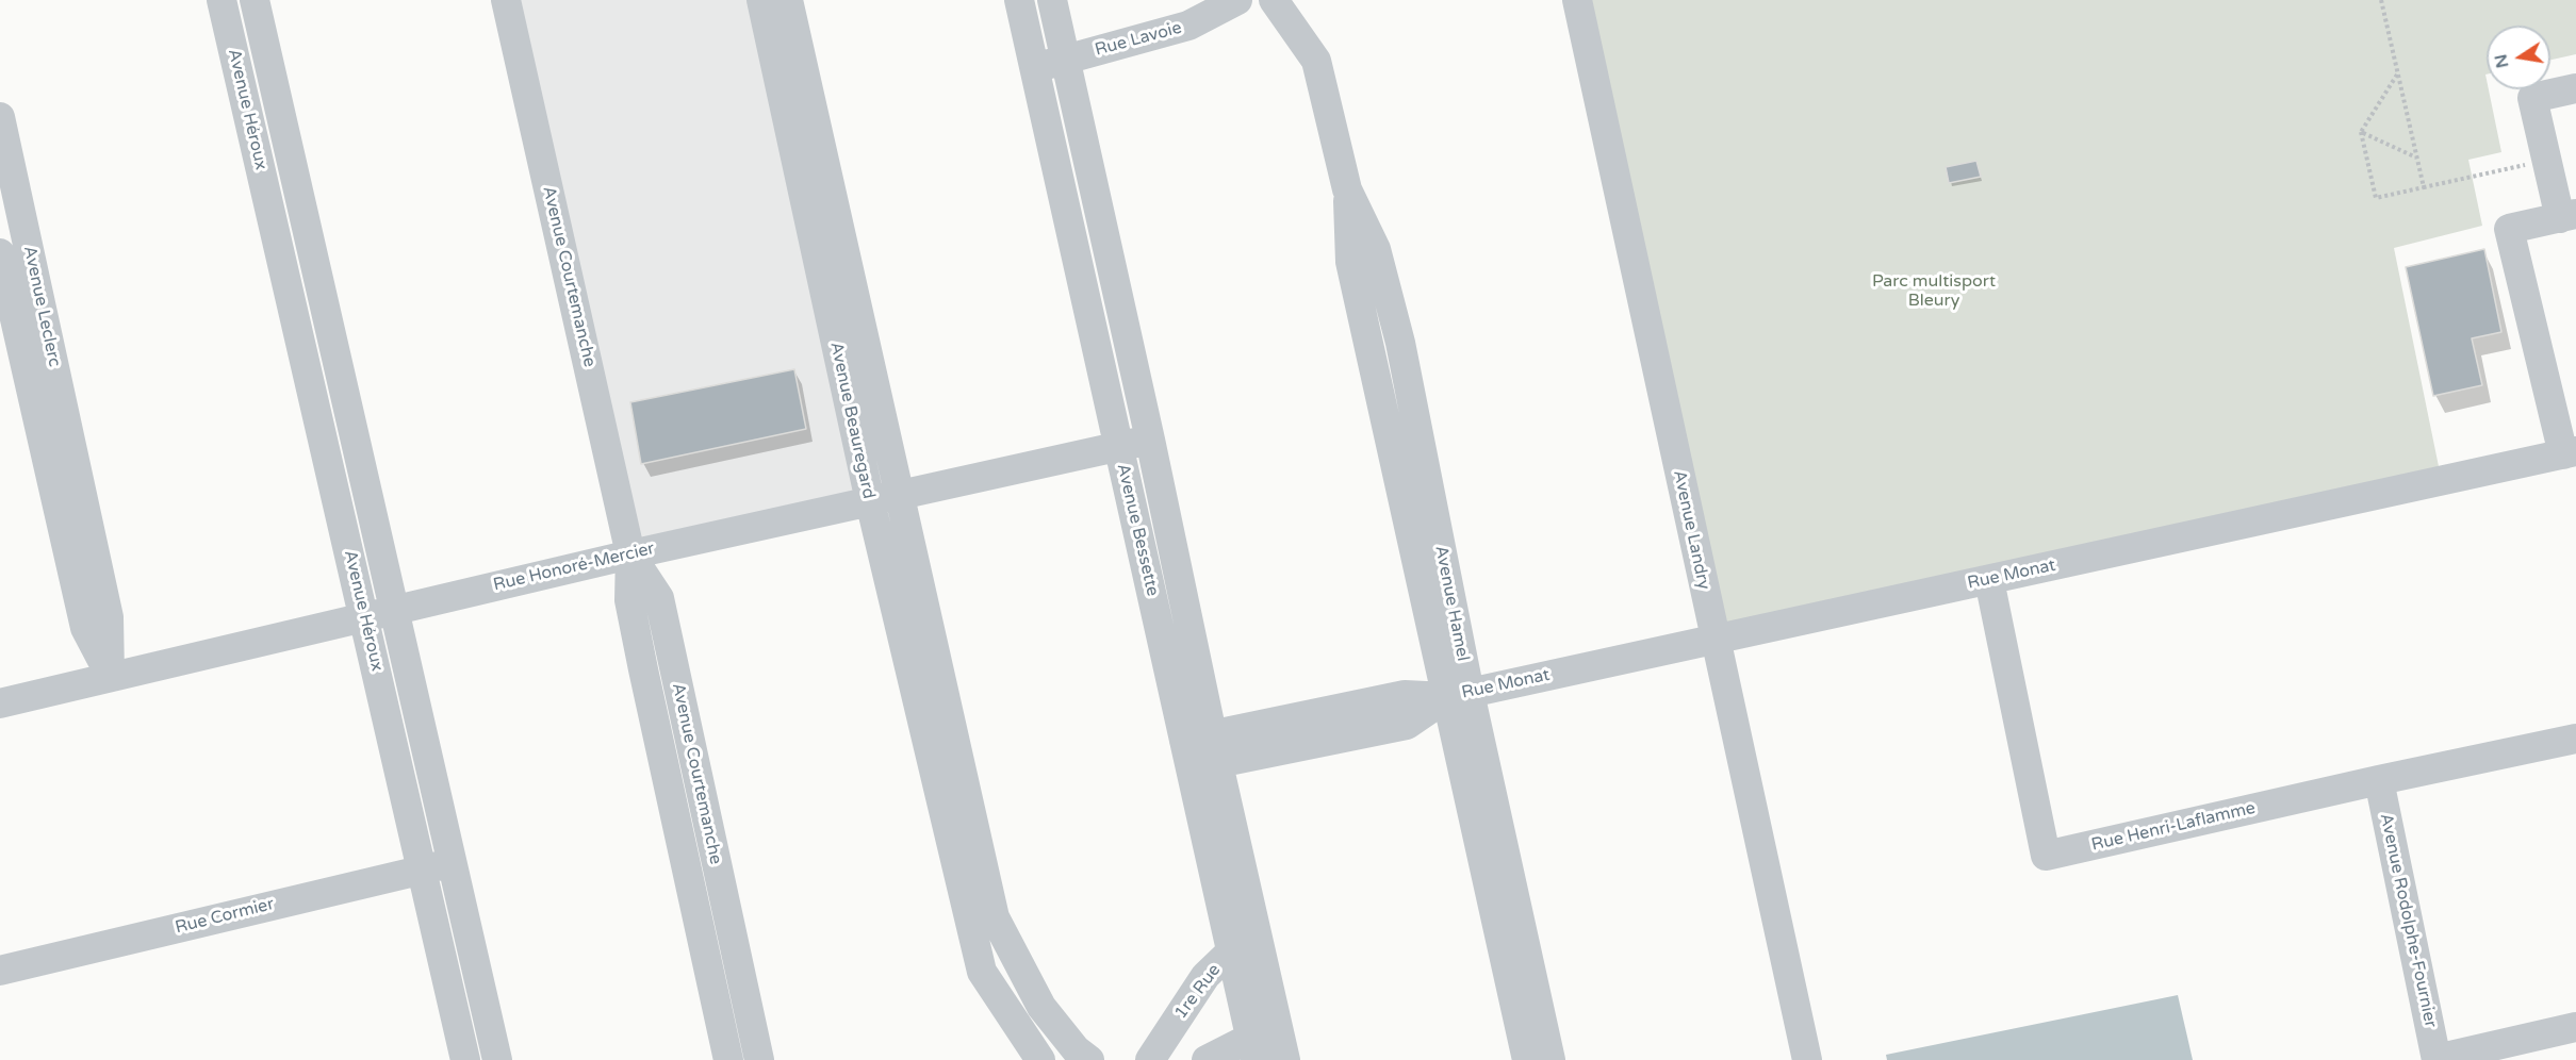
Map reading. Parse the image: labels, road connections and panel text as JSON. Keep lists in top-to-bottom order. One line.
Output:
{"streets":{"street":["Rue Lavoie","Avenue Héroux","Avenue Courtemanche","Avenue Leclerc","Avenue Beauregard","Avenue Bessette","Avenue Landry","Rue Honoré-Mercier","Rue Monat","Avenue Hamel","Rue Henri-Laflamme","Rue Cormier","Avenue Rodolphe-Fournier","1re Rue"]},"crossings":[["Rue Lavoie","Avenue Bessette"],["Avenue Héroux","Rue Honoré-Mercier"],["Avenue Héroux","Rue Cormier"],["Avenue Courtemanche","Rue Honoré-Mercier"],["Avenue Leclerc","Rue Honoré-Mercier"],["Avenue Beauregard","Rue Honoré-Mercier"],["Avenue Bessette","Rue Honoré-Mercier"],["Avenue Bessette","Rue Monat"],["Avenue Bessette","1re Rue"],["Avenue Landry","Rue Monat"],["Rue Monat","Avenue Hamel"],["Rue Monat","Rue Henri-Laflamme"],["Rue Henri-Laflamme","Avenue Rodolphe-Fournier"]],"parks":["Parc multisport Bleury"],"north":"left"}
